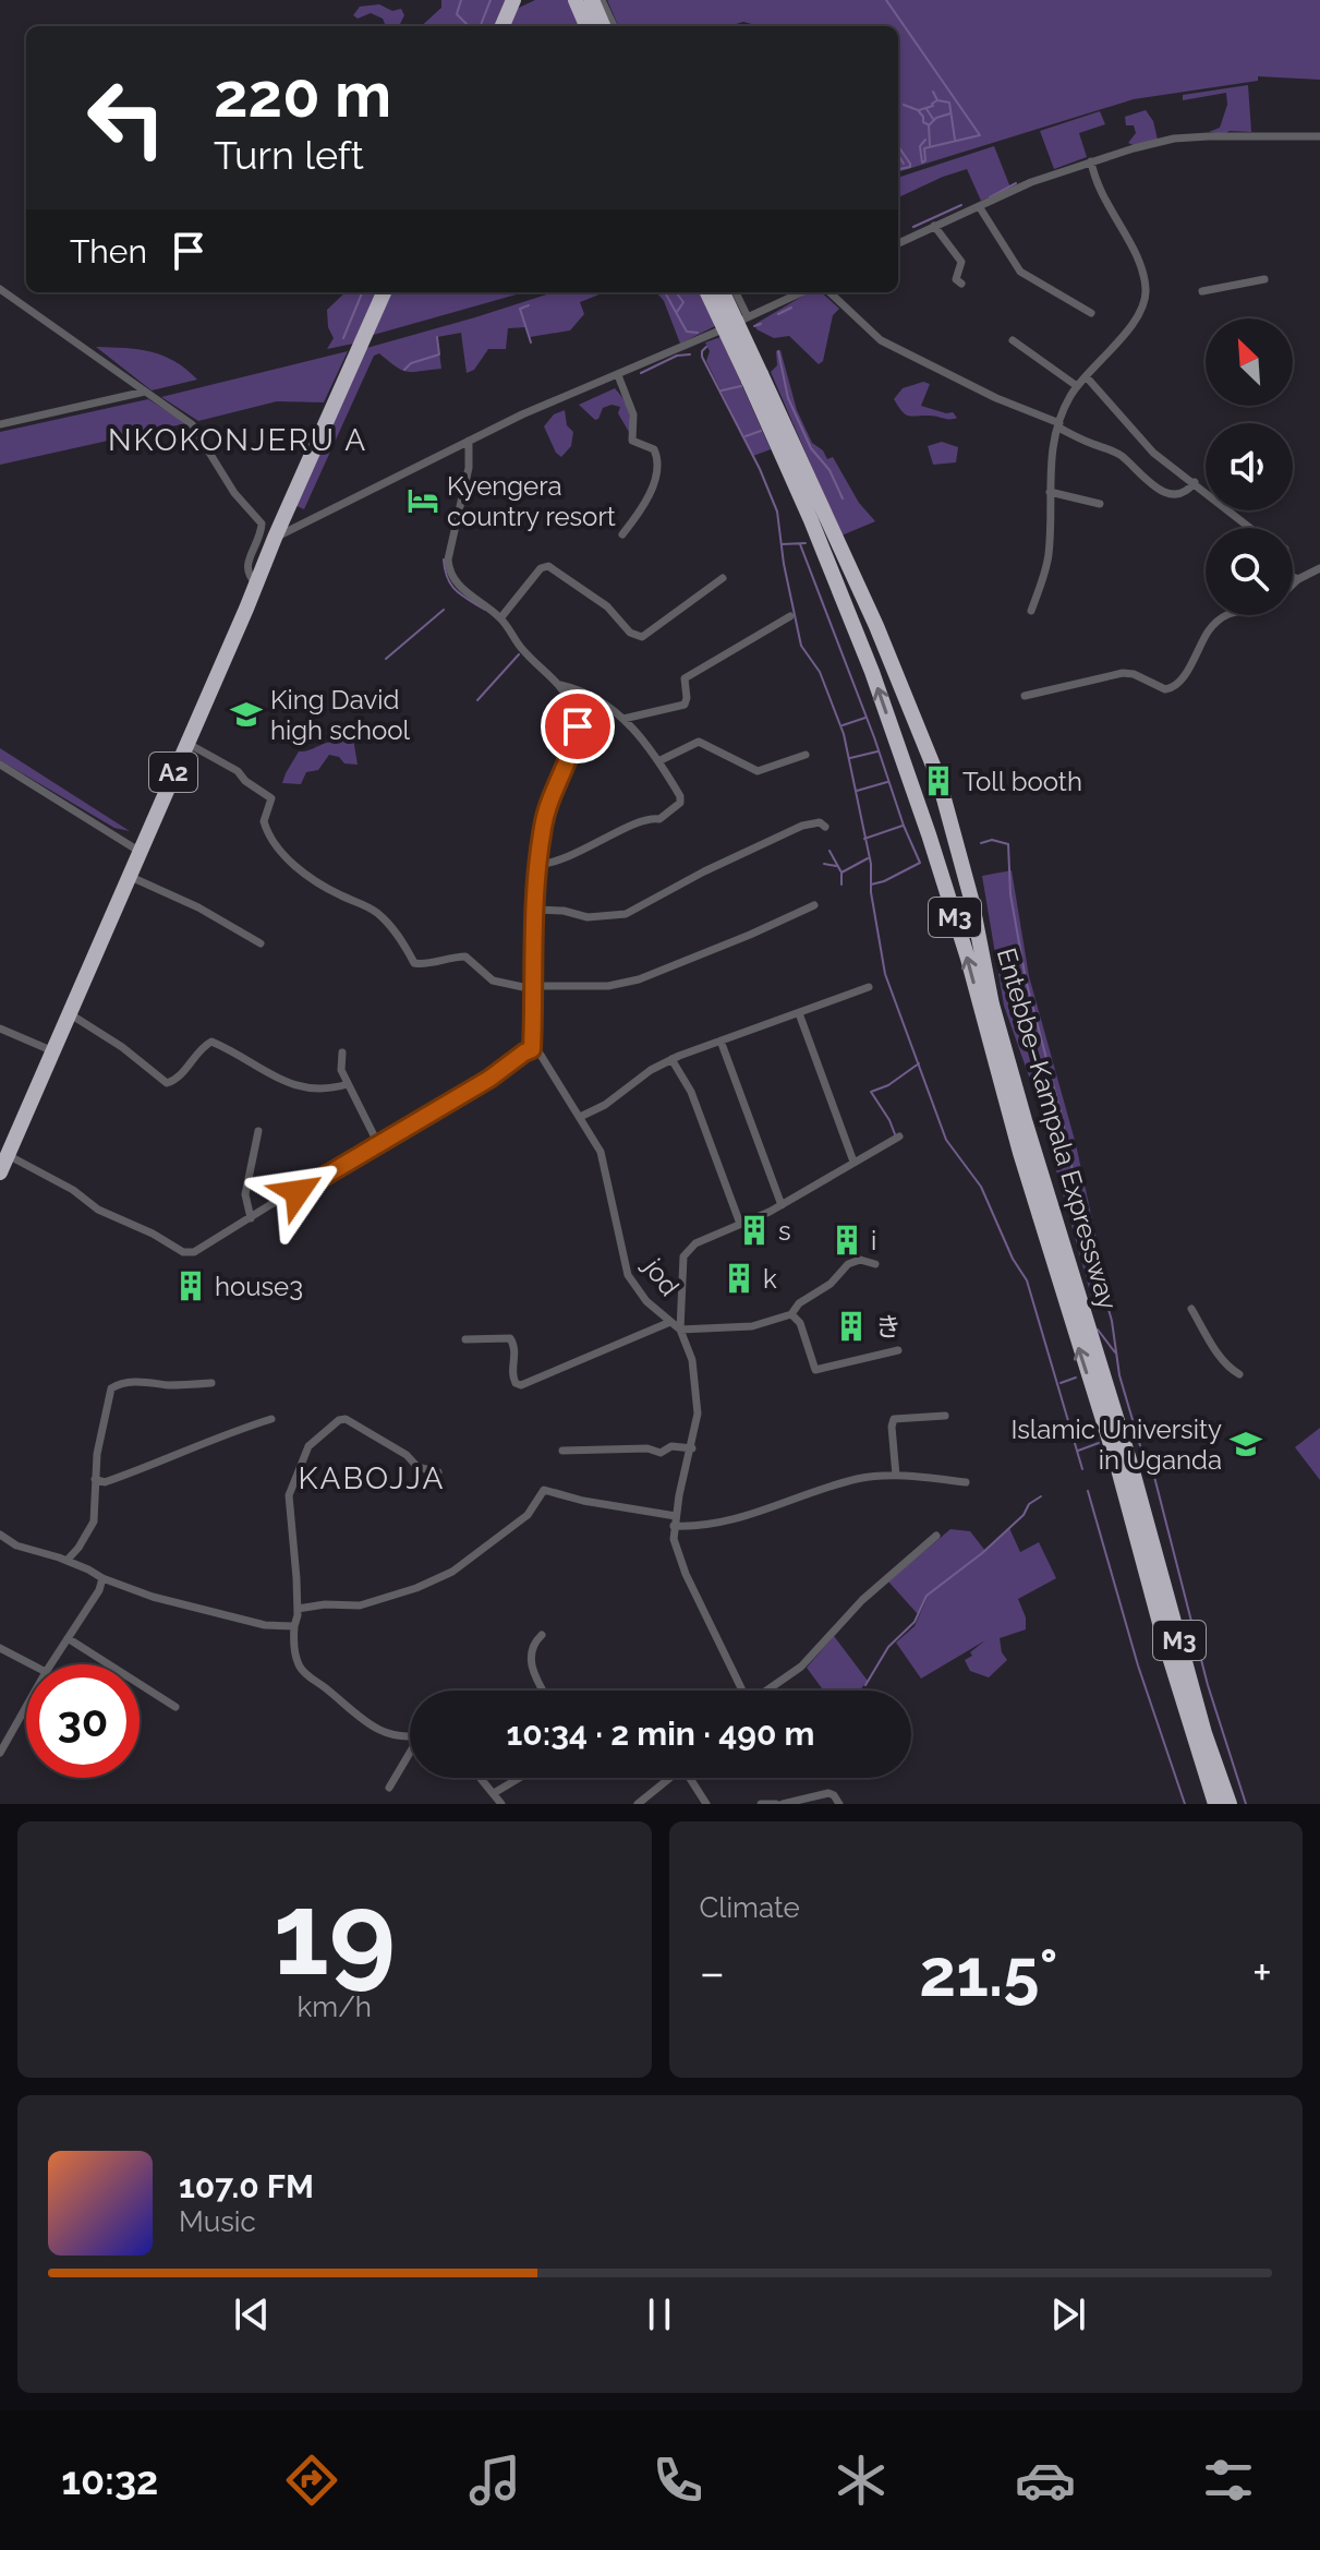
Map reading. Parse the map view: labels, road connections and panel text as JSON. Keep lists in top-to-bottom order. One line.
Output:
{"streets":{"highway":["A2","M3","Entebbe–Kampala Expressway"],"street":["jod"]},"districts":["NKOKONJERU A","KABOJJA"],"places":{"hotel":["Kyengera country resort"],"school or university":["King David high school","Islamic University in Uganda"],"building":["Toll booth","s","i","k","house3","き"]},"north":"top left","page":{"turn":["220 m","Turn left"],"then":"Then","limit":"30","trip":"10:34 · 2 min · 490 m","tile":[["19","km/h"],"Climate"],"heat":["−","21.5°","+"],"song":["107.0 FM","Music"],"tabs":"10:32"}}
